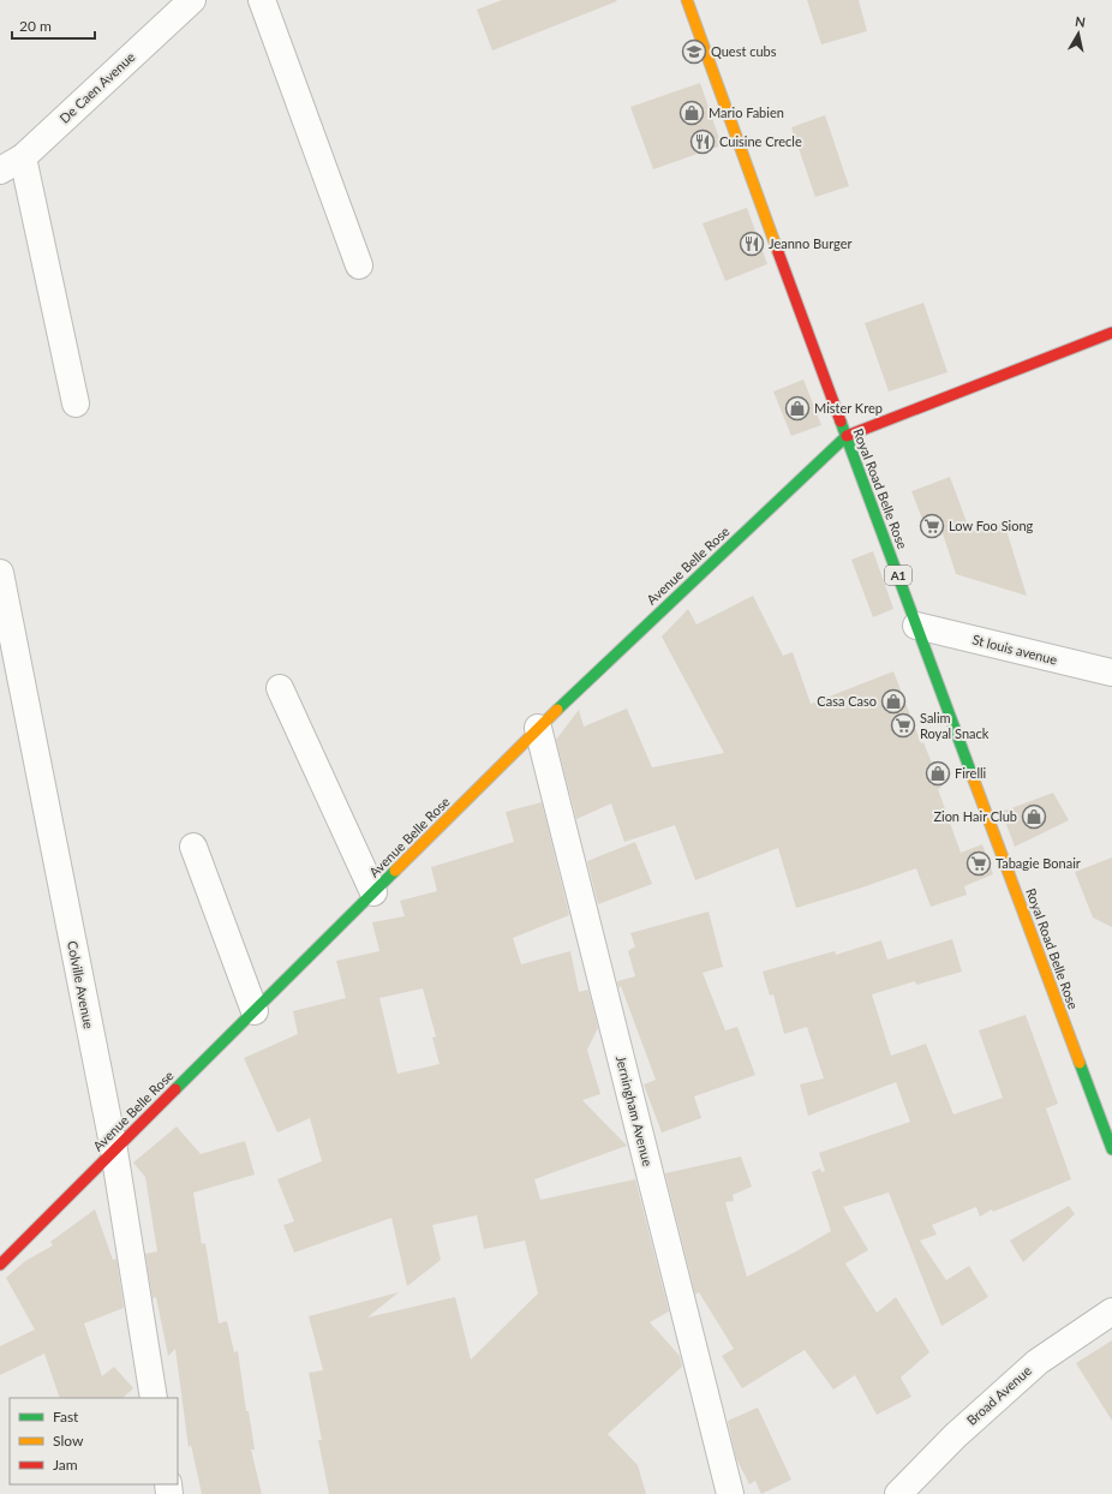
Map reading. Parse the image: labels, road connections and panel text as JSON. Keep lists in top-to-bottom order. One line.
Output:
{"streets":{"street":["De Caen Avenue","Royal Road Belle Rose","Avenue Belle Rose","A1","St louis avenue","Colville Avenue","Jerningham Avenue","Broad Avenue"]},"crossings":[["Royal Road Belle Rose","Avenue Belle Rose"],["Royal Road Belle Rose","St louis avenue"],["Avenue Belle Rose","Colville Avenue"],["Avenue Belle Rose","Jerningham Avenue"]],"places":{"school or university":["Quest cubs"],"shop":["Mario Fabien","Mister Krep","Casa Caso","Firelli","Zion Hair Club"],"restaurant":["Cuisine Crecle","Jeanno Burger"],"supermarket":["Low Foo Siong","Salim Royal Snack","Tabagie Bonair"]},"legend":["Fast","Slow","Jam"],"scale_bar":"20 m","north":"top"}
